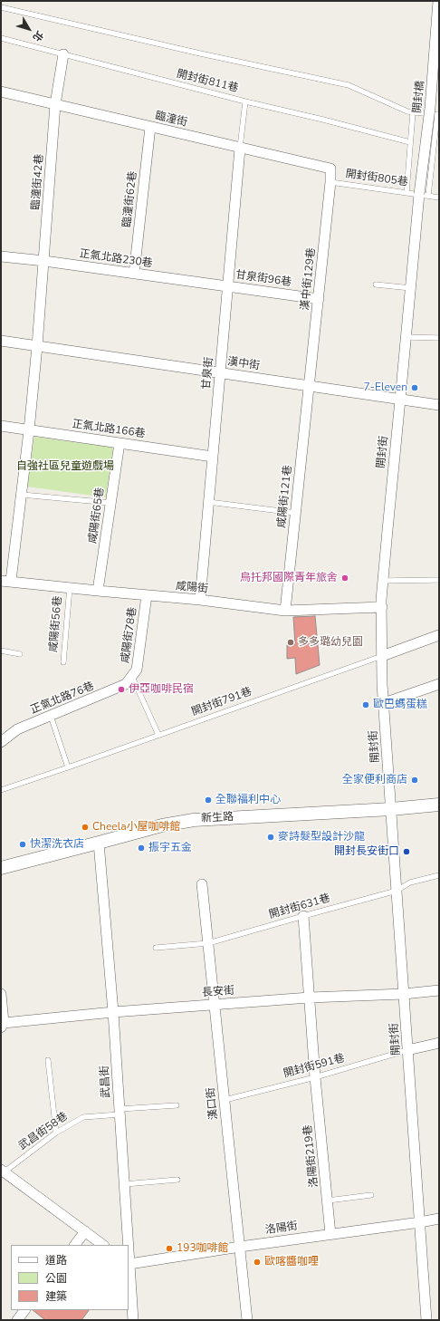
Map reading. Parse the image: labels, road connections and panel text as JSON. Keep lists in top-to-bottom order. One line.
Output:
{"streets":{"street":["開封橋","臨潼街","臨潼街42巷","臨潼街62巷","正氣北路230巷","甘泉街96巷","漢中街129巷","漢中街","甘泉街","正氣北路166巷","開封街","咸陽街121巷","咸陽街65巷","咸陽街","咸陽街78巷","正氣北路76巷","新生路","長安街","武昌街","漢口街","洛陽街219巷","洛陽街"],"lane":["開封街811巷","開封街805巷","咸陽街56巷","開封街791巷","開封街631巷","開封街591巷","武昌街58巷"]},"crossings":[["開封街811巷","臨潼街42巷"],["開封橋","開封街805巷"],["開封橋","開封街"],["臨潼街","開封街805巷"],["臨潼街","臨潼街42巷"],["臨潼街","臨潼街62巷"],["臨潼街","漢中街129巷"],["臨潼街","甘泉街"],["開封街805巷","漢中街129巷"],["開封街805巷","開封街"],["臨潼街42巷","正氣北路230巷"],["臨潼街42巷","漢中街"],["臨潼街42巷","正氣北路166巷"],["臨潼街42巷","咸陽街"],["臨潼街62巷","正氣北路230巷"],["正氣北路230巷","甘泉街96巷"],["正氣北路230巷","甘泉街"],["甘泉街96巷","漢中街129巷"],["甘泉街96巷","甘泉街"],["漢中街129巷","漢中街"],["漢中街129巷","咸陽街121巷"],["漢中街","甘泉街"],["漢中街","開封街"],["漢中街","咸陽街121巷"],["甘泉街","正氣北路166巷"],["甘泉街","咸陽街"],["正氣北路166巷","咸陽街65巷"],["開封街","咸陽街"],["開封街","開封街791巷"],["開封街","新生路"],["開封街","開封街631巷"],["開封街","長安街"],["開封街","開封街591巷"],["開封街","洛陽街"],["咸陽街121巷","咸陽街"],["咸陽街65巷","咸陽街"],["咸陽街","咸陽街56巷"],["咸陽街","咸陽街78巷"],["咸陽街78巷","正氣北路76巷"],["新生路","武昌街"],["開封街631巷","漢口街"],["開封街631巷","洛陽街219巷"],["長安街","武昌街"],["長安街","漢口街"],["長安街","洛陽街219巷"],["開封街591巷","漢口街"],["開封街591巷","洛陽街219巷"],["武昌街","武昌街58巷"],["武昌街","洛陽街"],["漢口街","洛陽街"],["洛陽街219巷","洛陽街"]],"parks":["自強社區兒童遊戲場"],"places":["7-Eleven","烏托邦國際青年旅舍","多多璐幼兒園","伊亞咖啡民宿","歐巴螞蛋糕","全家便利商店","全聯福利中心","Cheela小屋咖啡館","麥詩髮型設計沙龍","快潔洗衣店","振宇五金","開封長安街口","193咖啡館","歐喀醬咖哩"],"legend":["道路","公園","建築"],"north":"bottom right"}
